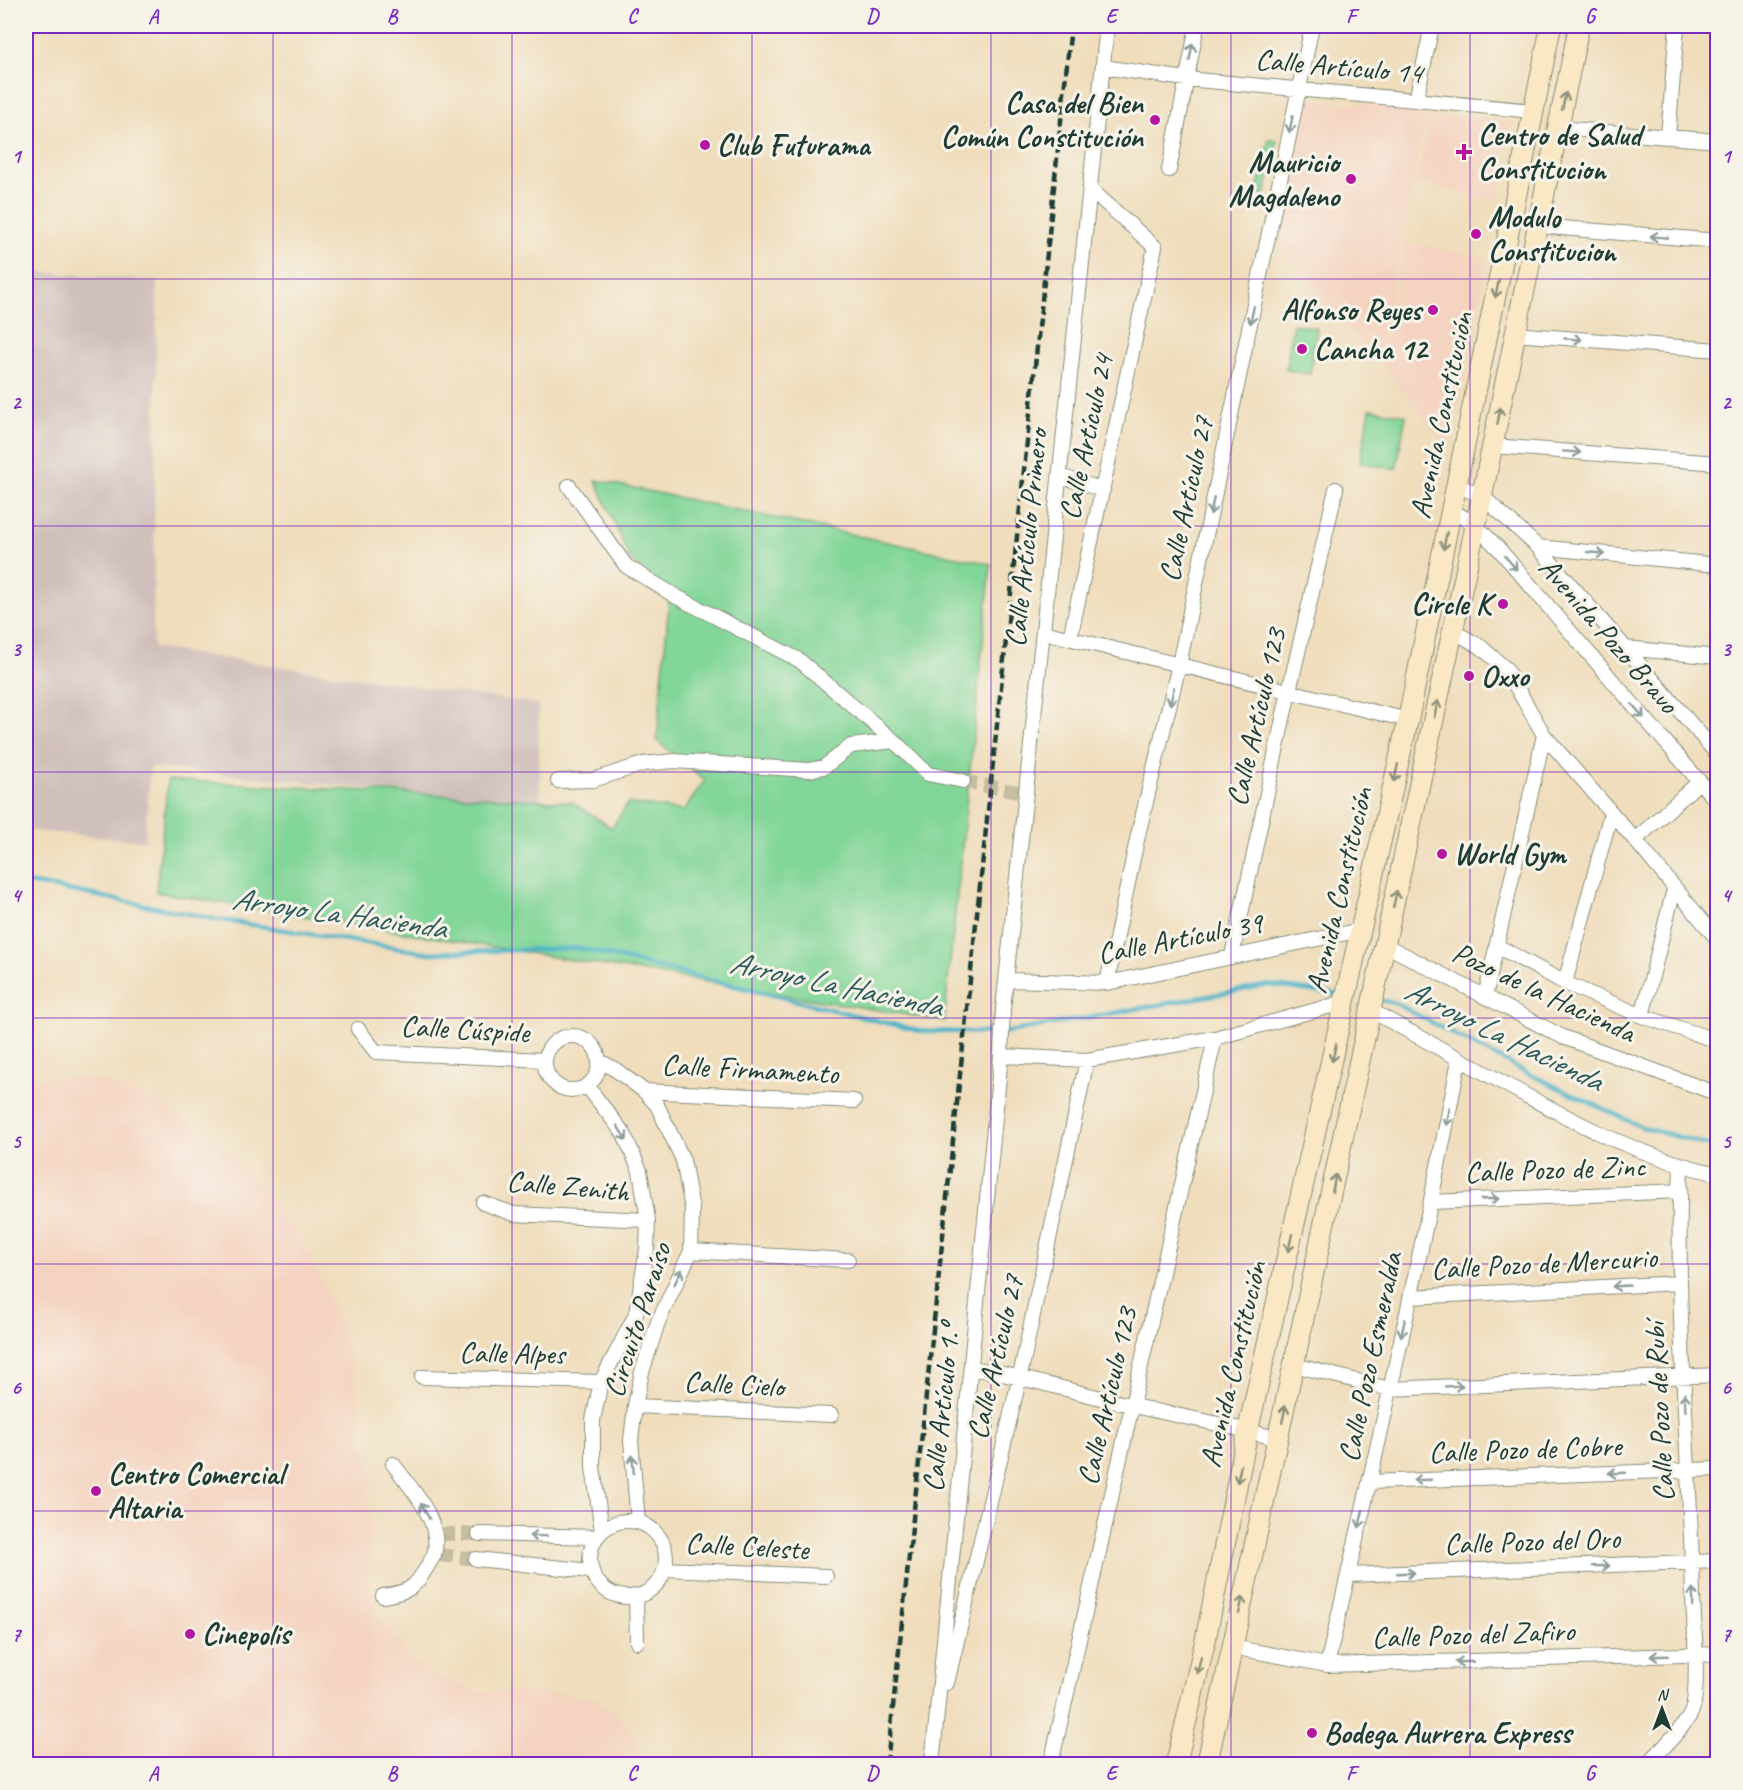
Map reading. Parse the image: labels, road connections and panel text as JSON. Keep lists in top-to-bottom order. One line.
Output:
{"streets":{"main road":["Avenida Constitución"],"street":["Calle Artículo 14","Calle Artículo 24","Calle Artículo 27","Calle Artículo Primero","Avenida Pozo Bravo","Calle Artículo 123","Calle Artículo 39","Pozo de la Hacienda","Calle Cúspide","Calle Firmamento","Calle Pozo de Zinc","Calle Zenith","Calle Pozo de Mercurio","Circuito Paraíso","Calle Alpes","Calle Pozo Esmeralda","Calle Cielo","Calle Artículo 1.º","Calle Pozo de Rubí","Calle Pozo de Cobre","Calle Pozo del Oro","Calle Celeste","Calle Pozo del Zafiro"]},"crossings":[["Calle Artículo 14","Avenida Constitución"],["Calle Artículo 14","Calle Artículo 27"],["Calle Artículo 14","Calle Artículo Primero"],["Avenida Constitución","Avenida Pozo Bravo"],["Avenida Constitución","Calle Artículo 39"],["Avenida Constitución","Pozo de la Hacienda"],["Avenida Constitución","Calle Pozo del Zafiro"],["Calle Artículo 24","Calle Artículo Primero"],["Calle Artículo 27","Calle Artículo 39"],["Calle Artículo 27","Calle Artículo 1.º"],["Calle Artículo Primero","Calle Artículo 39"],["Calle Artículo Primero","Calle Artículo 1.º"],["Calle Artículo 123","Calle Artículo 39"],["Calle Cúspide","Circuito Paraíso"],["Calle Firmamento","Circuito Paraíso"],["Calle Pozo de Zinc","Calle Pozo Esmeralda"],["Calle Pozo de Zinc","Calle Pozo de Rubí"],["Calle Zenith","Circuito Paraíso"],["Calle Pozo de Mercurio","Calle Pozo Esmeralda"],["Calle Pozo de Mercurio","Calle Pozo de Rubí"],["Circuito Paraíso","Calle Alpes"],["Circuito Paraíso","Calle Cielo"],["Circuito Paraíso","Calle Celeste"],["Calle Pozo Esmeralda","Calle Pozo de Cobre"],["Calle Pozo Esmeralda","Calle Pozo del Oro"],["Calle Pozo Esmeralda","Calle Pozo del Zafiro"],["Calle Pozo de Rubí","Calle Pozo de Cobre"],["Calle Pozo de Rubí","Calle Pozo del Oro"],["Calle Pozo de Rubí","Calle Pozo del Zafiro"]],"one_way":["Calle Artículo 27","Calle Pozo de Zinc","Calle Pozo Esmeralda","Calle Pozo del Oro","Calle Pozo del Zafiro"],"water":["Arroyo La Hacienda"],"places":{"other":["Casa del Bien Común Constitución","Club Futurama","Mauricio Magdaleno","Modulo Constitucion","Alfonso Reyes","Cancha 12","Circle K","Oxxo","World Gym","Centro Comercial Altaria","Cinepolis","Bodega Aurrera Express"],"health":["Centro de Salud Constitucion"]},"north":"top","grid":{"columns":["A","B","C","D","E","F","G"],"rows":["1","2","3","4","5","6","7"]}}
